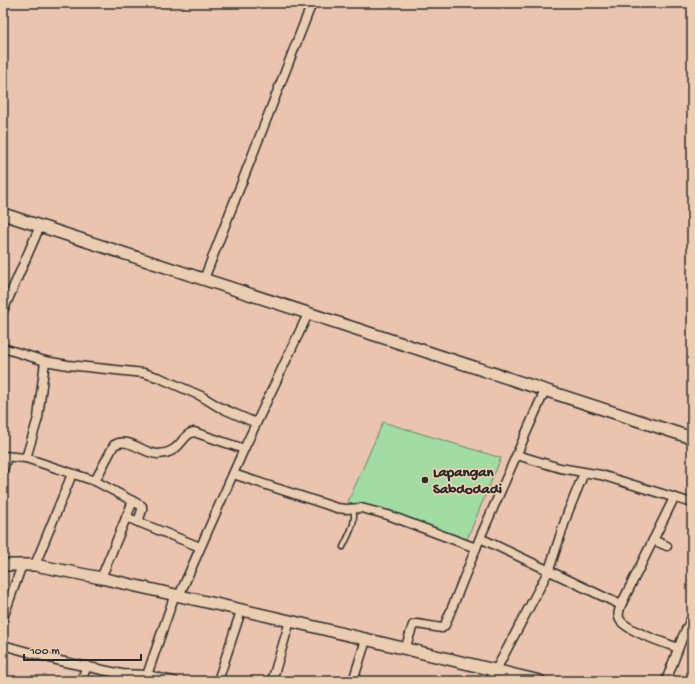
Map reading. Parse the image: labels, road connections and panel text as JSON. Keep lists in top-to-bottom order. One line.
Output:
{"places":["Lapangan Sabdodadi"],"scale_bar":"100 m"}
